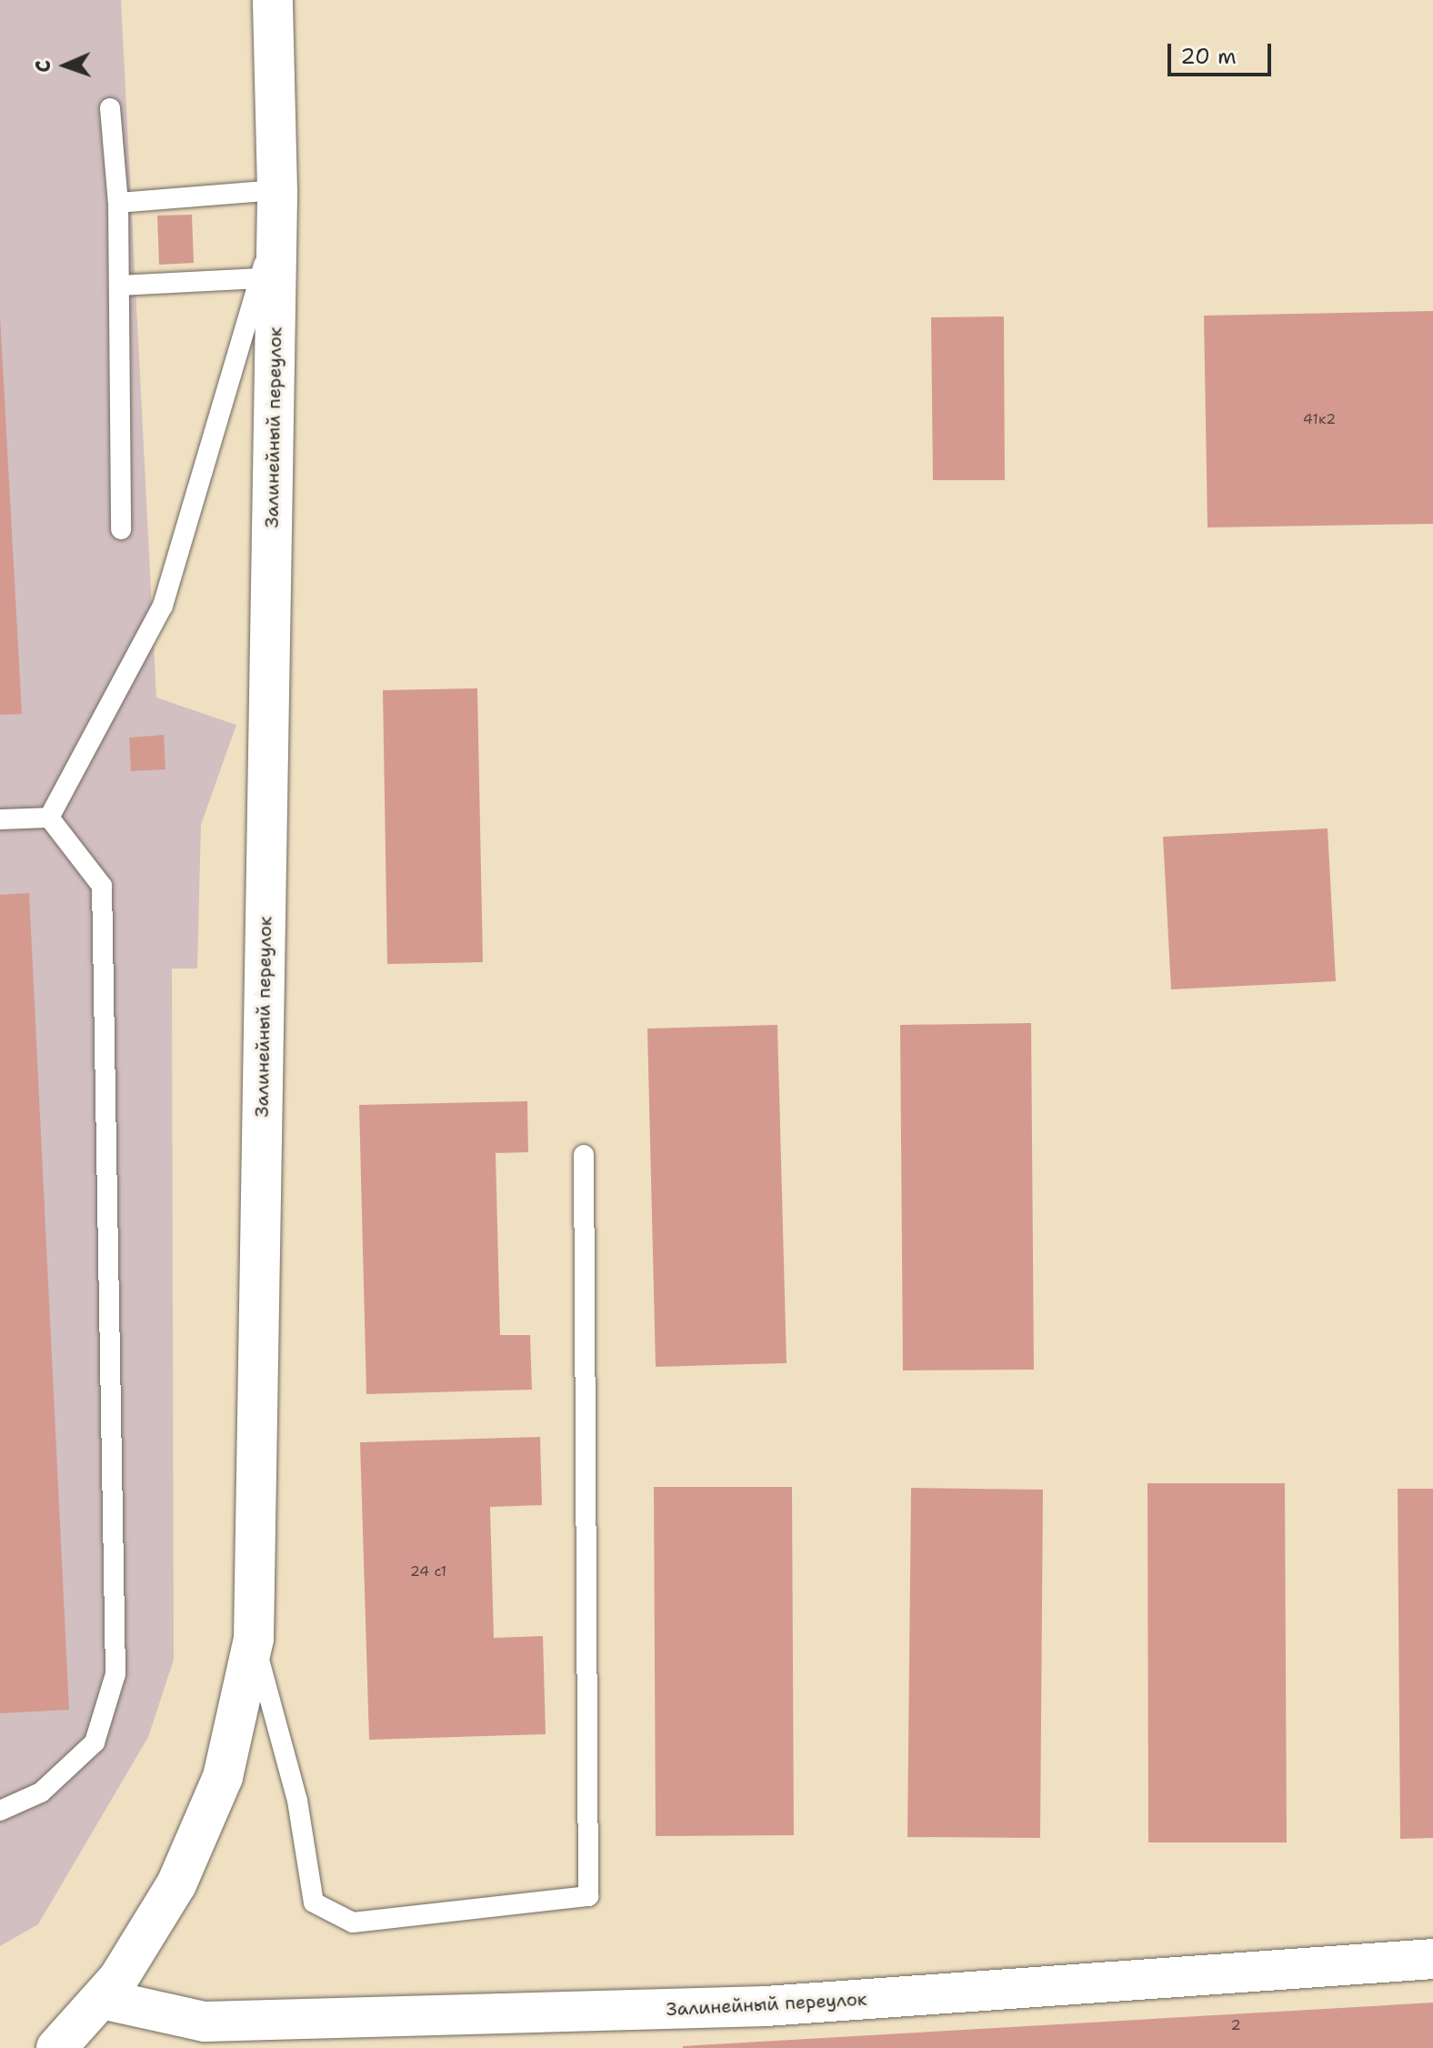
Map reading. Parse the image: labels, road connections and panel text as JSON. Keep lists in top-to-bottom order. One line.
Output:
{"streets":{"street":["Залинейный переулок"]},"house_numbers":["41к2","24 с1","2"],"scale_bar":"20 m","north":"left"}
